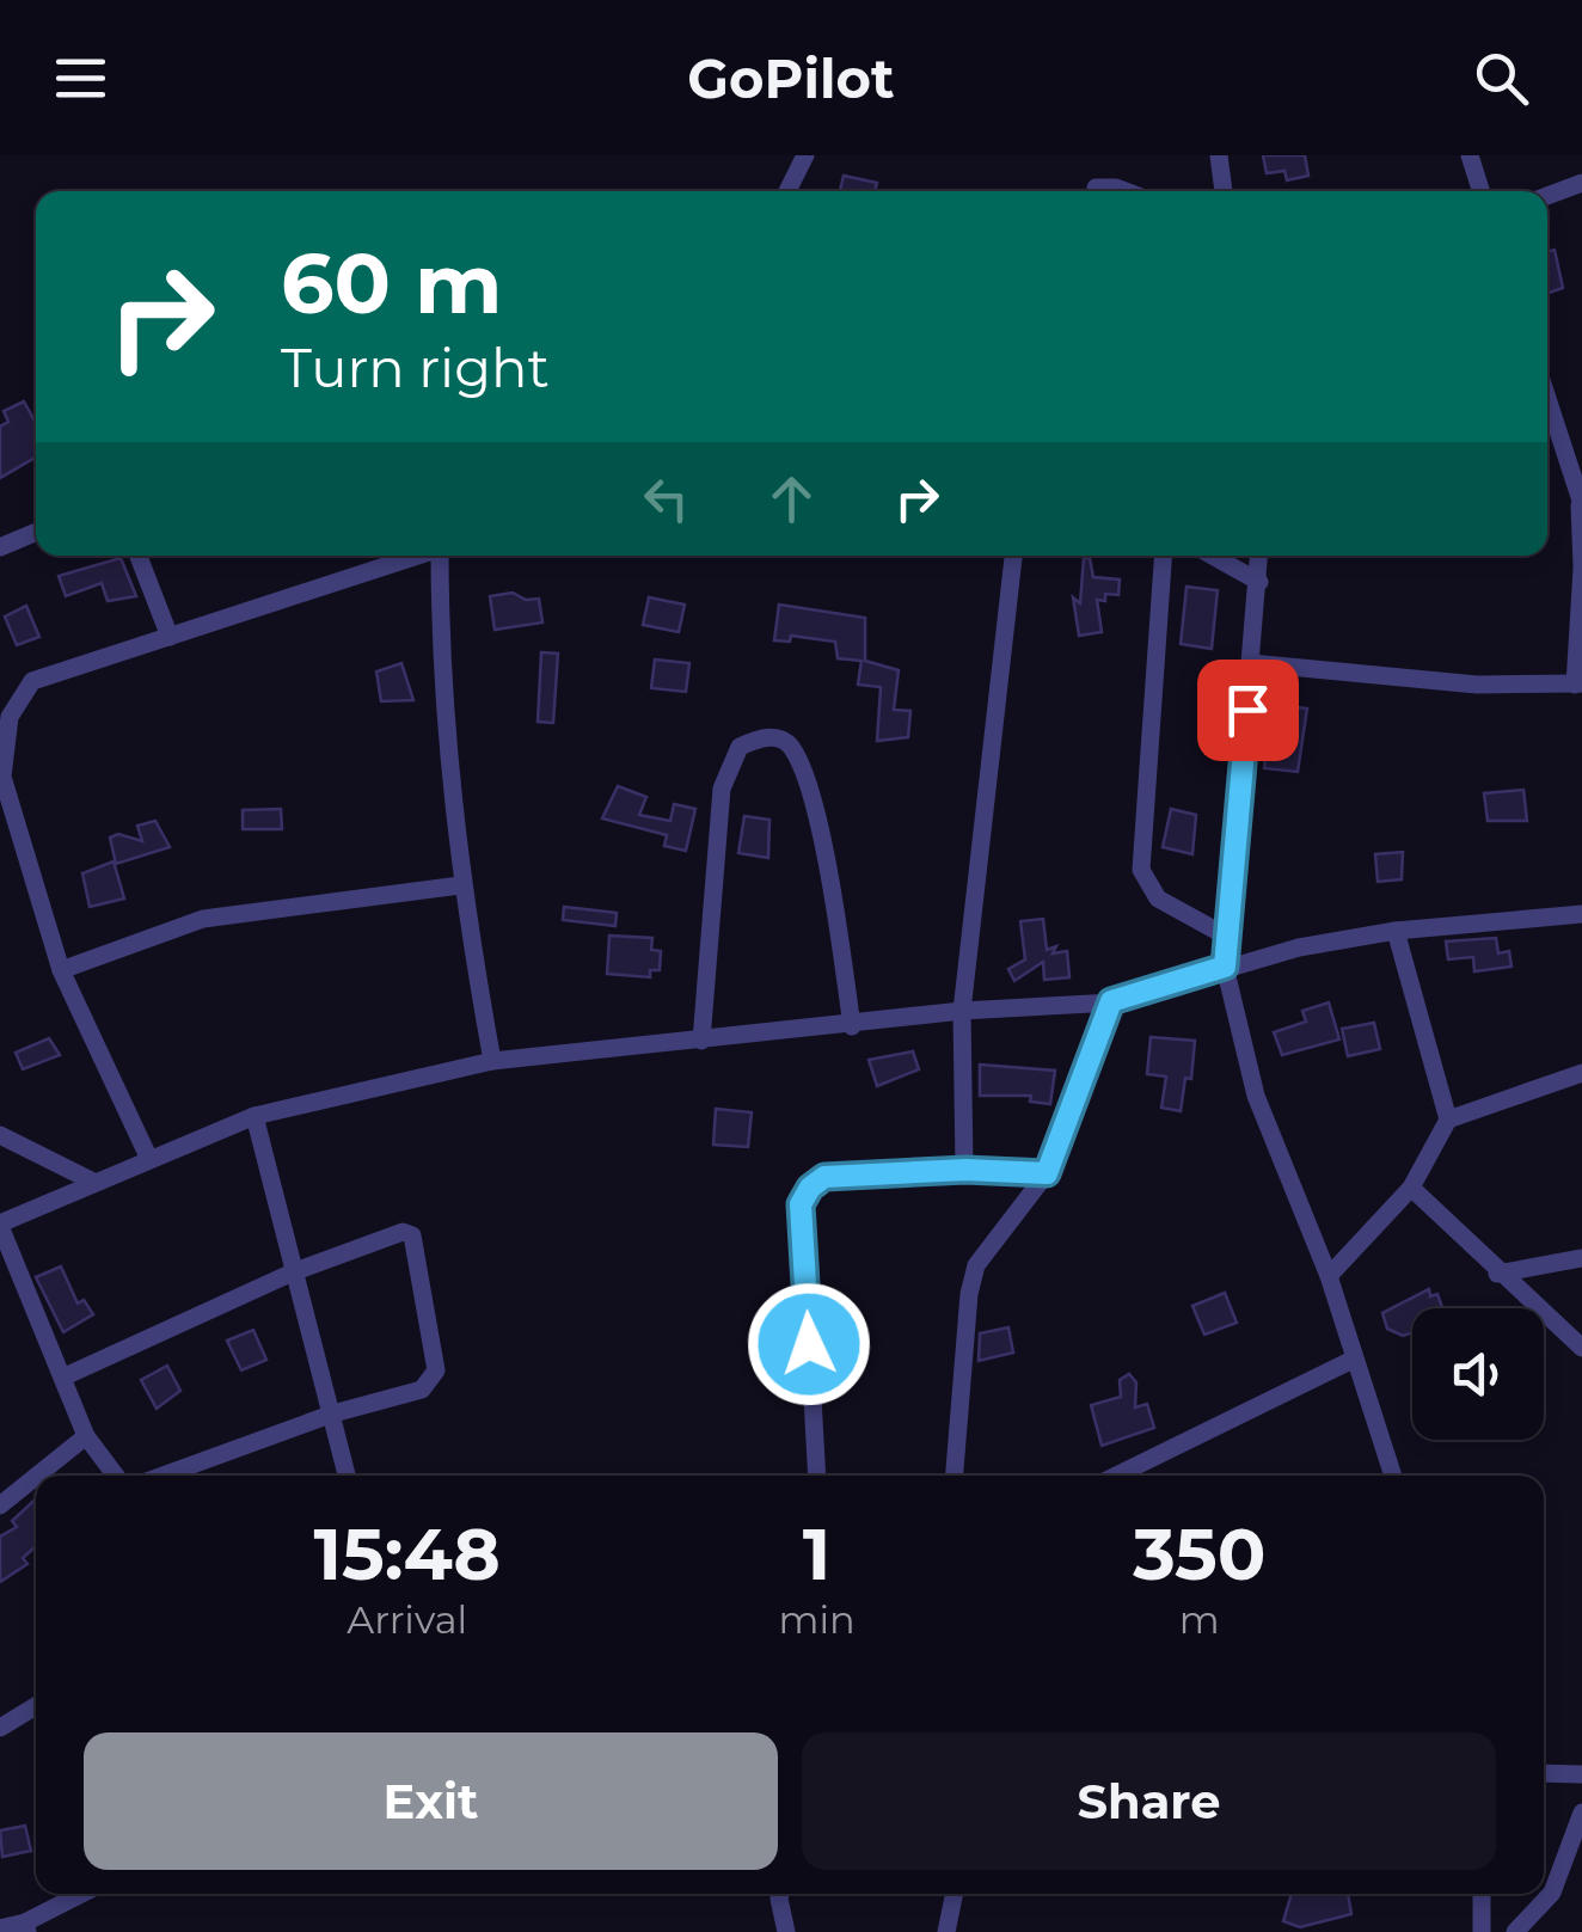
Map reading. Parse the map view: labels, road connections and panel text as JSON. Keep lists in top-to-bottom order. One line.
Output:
{"page":{"header":"GoPilot","turn":["60 m","Turn right"],"eta":["15:48","Arrival","1","min","350","m"],"buttons":["Exit","Share"]}}
